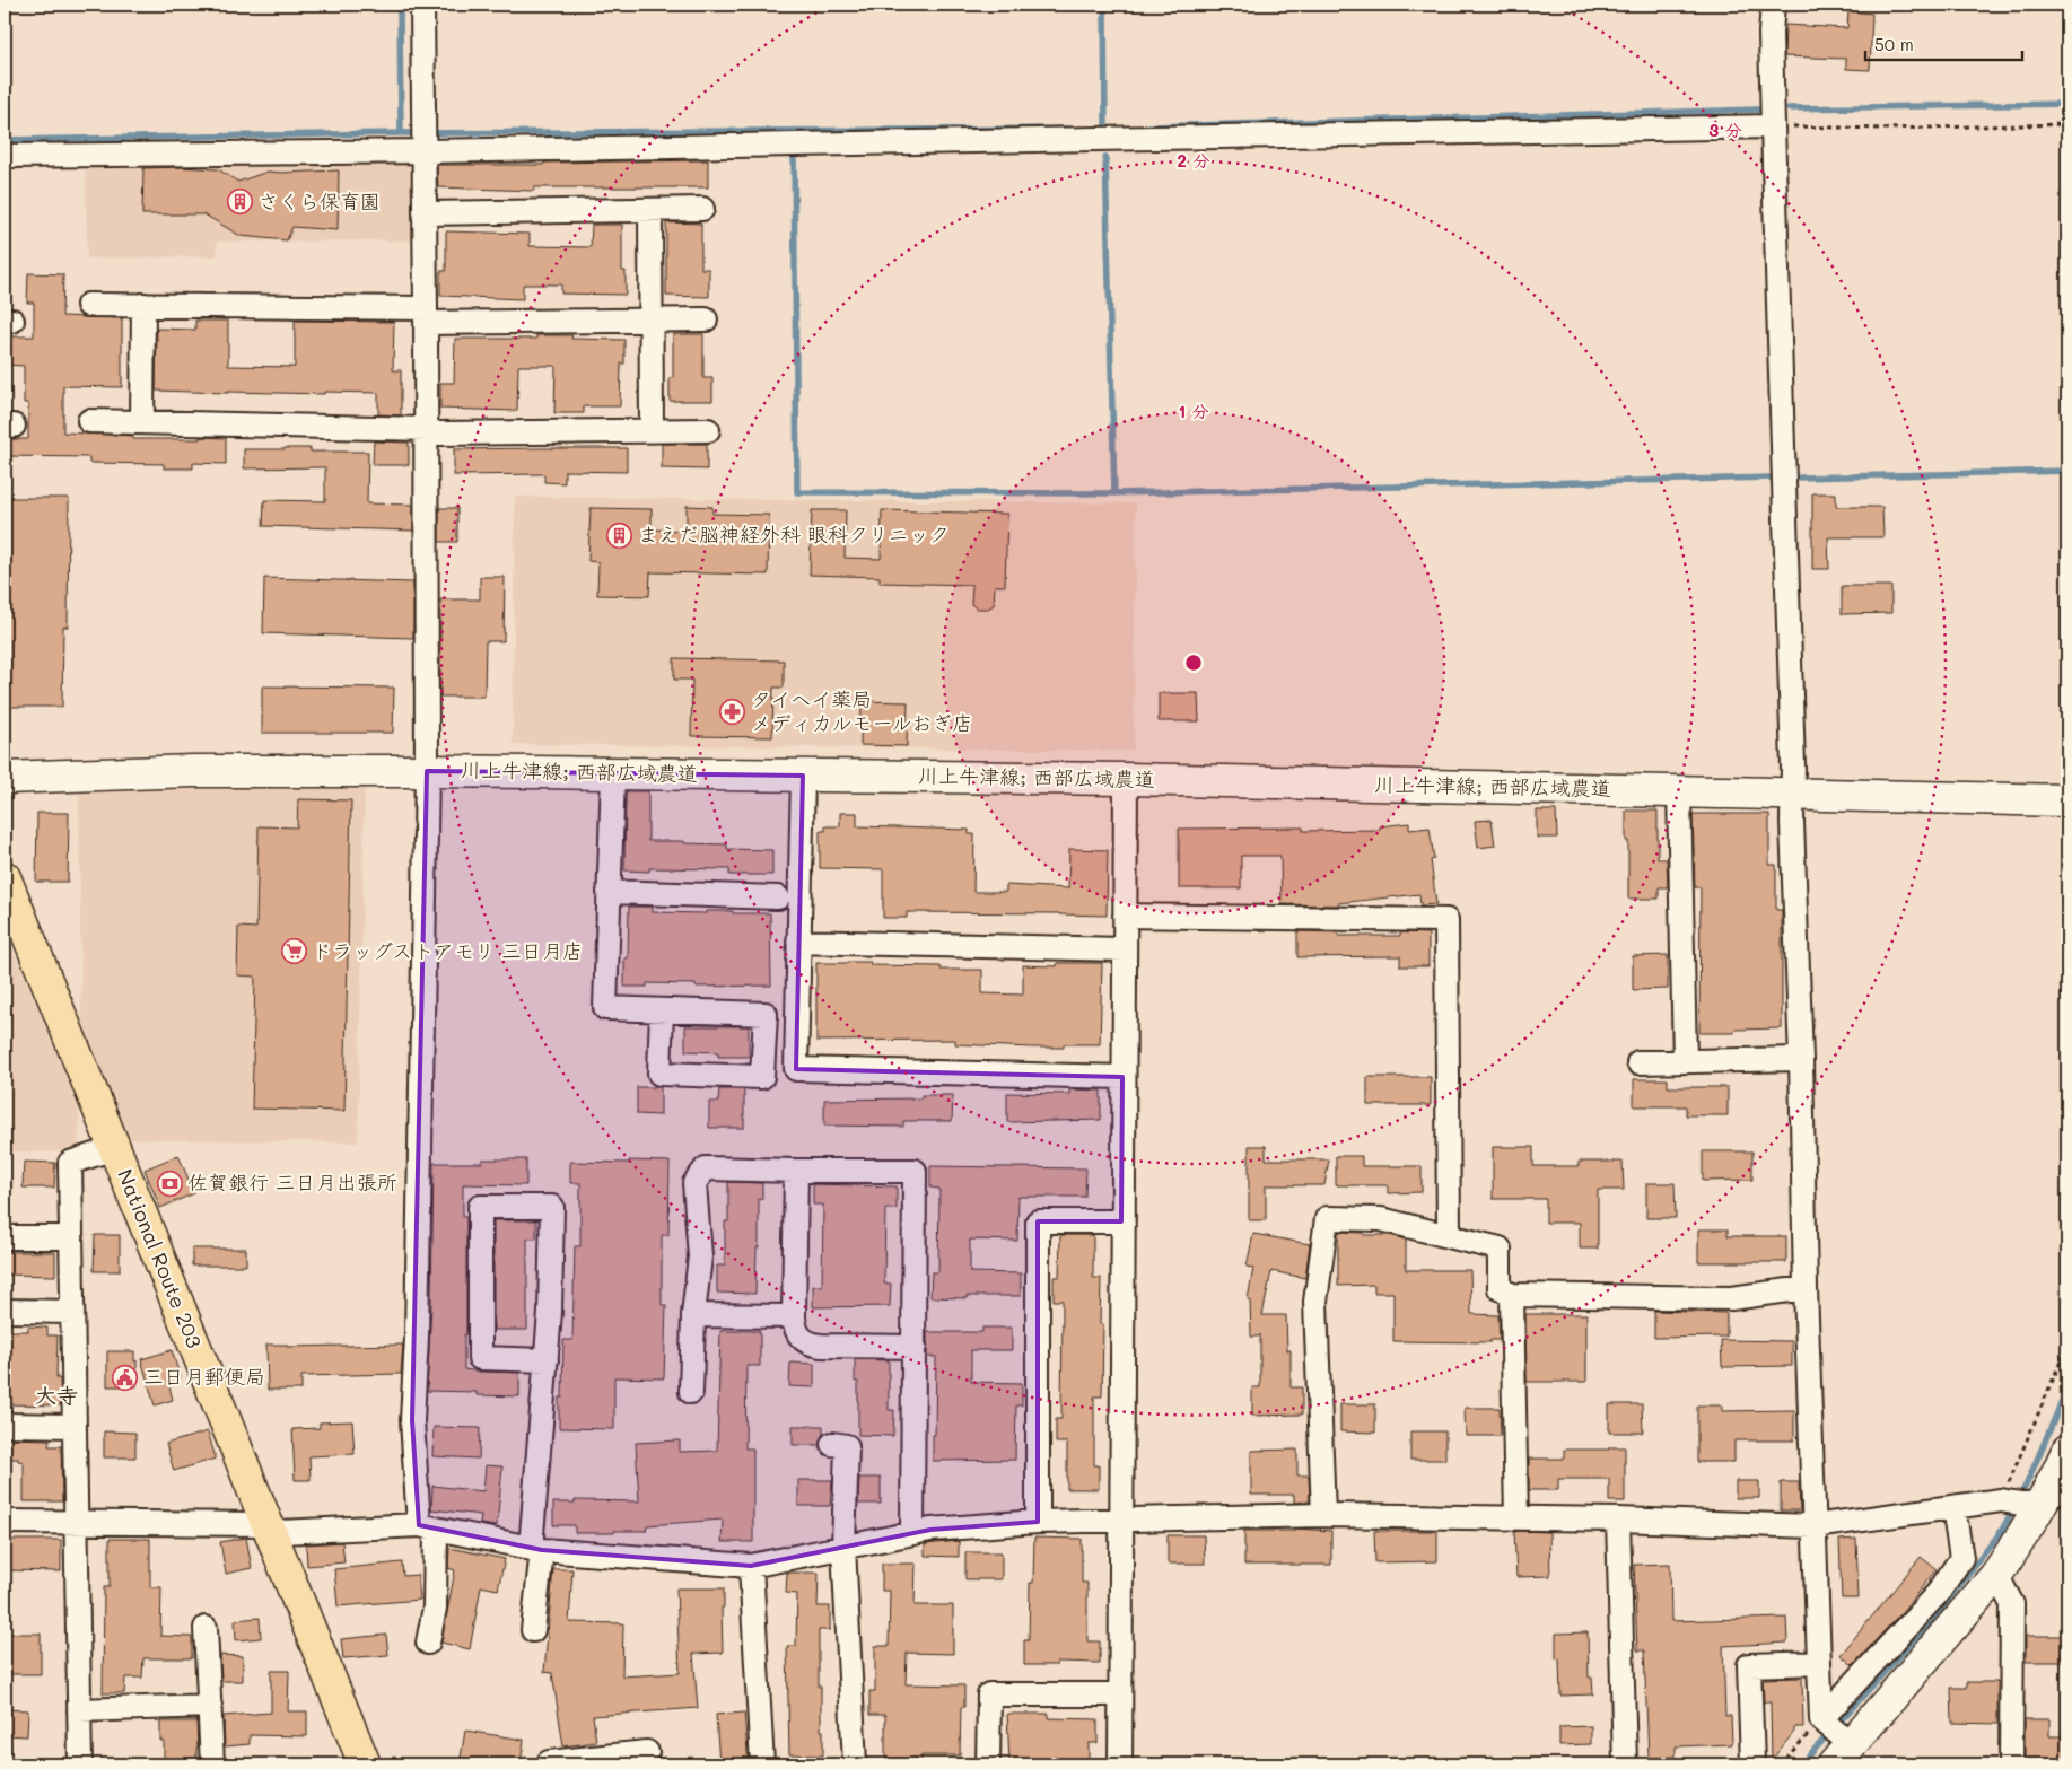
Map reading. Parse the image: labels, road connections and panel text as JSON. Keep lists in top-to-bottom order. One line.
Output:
{"streets":{"highway":["National Route 203"],"main road":["川上牛津線; 西部広域農道"]},"districts":["大寺"],"places":{"building":["さくら保育園","まえだ脳神経外科 眼科クリニック"],"pharmacy":["タイヘイ薬局 メディカルモールおぎ店"],"supermarket":["ドラッグストアモリ 三日月店"],"bank":["佐賀銀行 三日月出張所"],"public building":["三日月郵便局"]},"scale_bar":"50 m","rings":["3 分","2 分","1 分"]}
